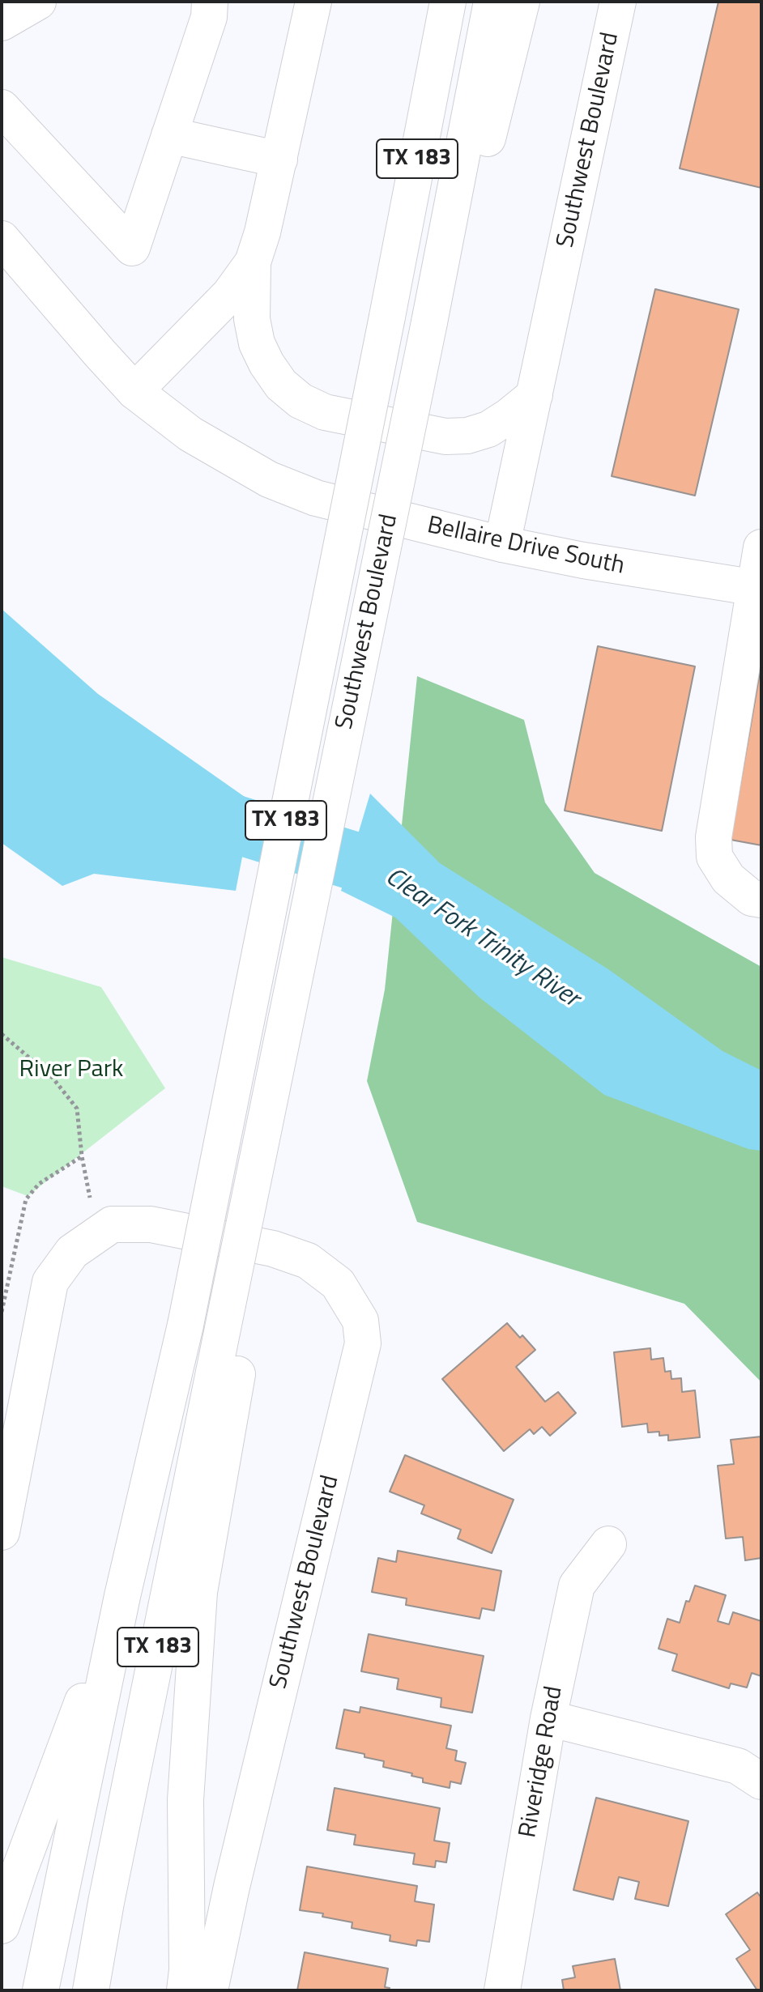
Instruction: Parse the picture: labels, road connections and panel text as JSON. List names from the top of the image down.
{
  "streets": {
    "main road": [
      "Southwest Boulevard",
      "TX 183",
      "Bellaire Drive South",
      "Riveridge Road"
    ]
  },
  "crossings": [
    ["Southwest Boulevard", "Bellaire Drive South"]
  ],
  "water": ["Clear Fork Trinity River"],
  "parks": ["River Park"]
}
